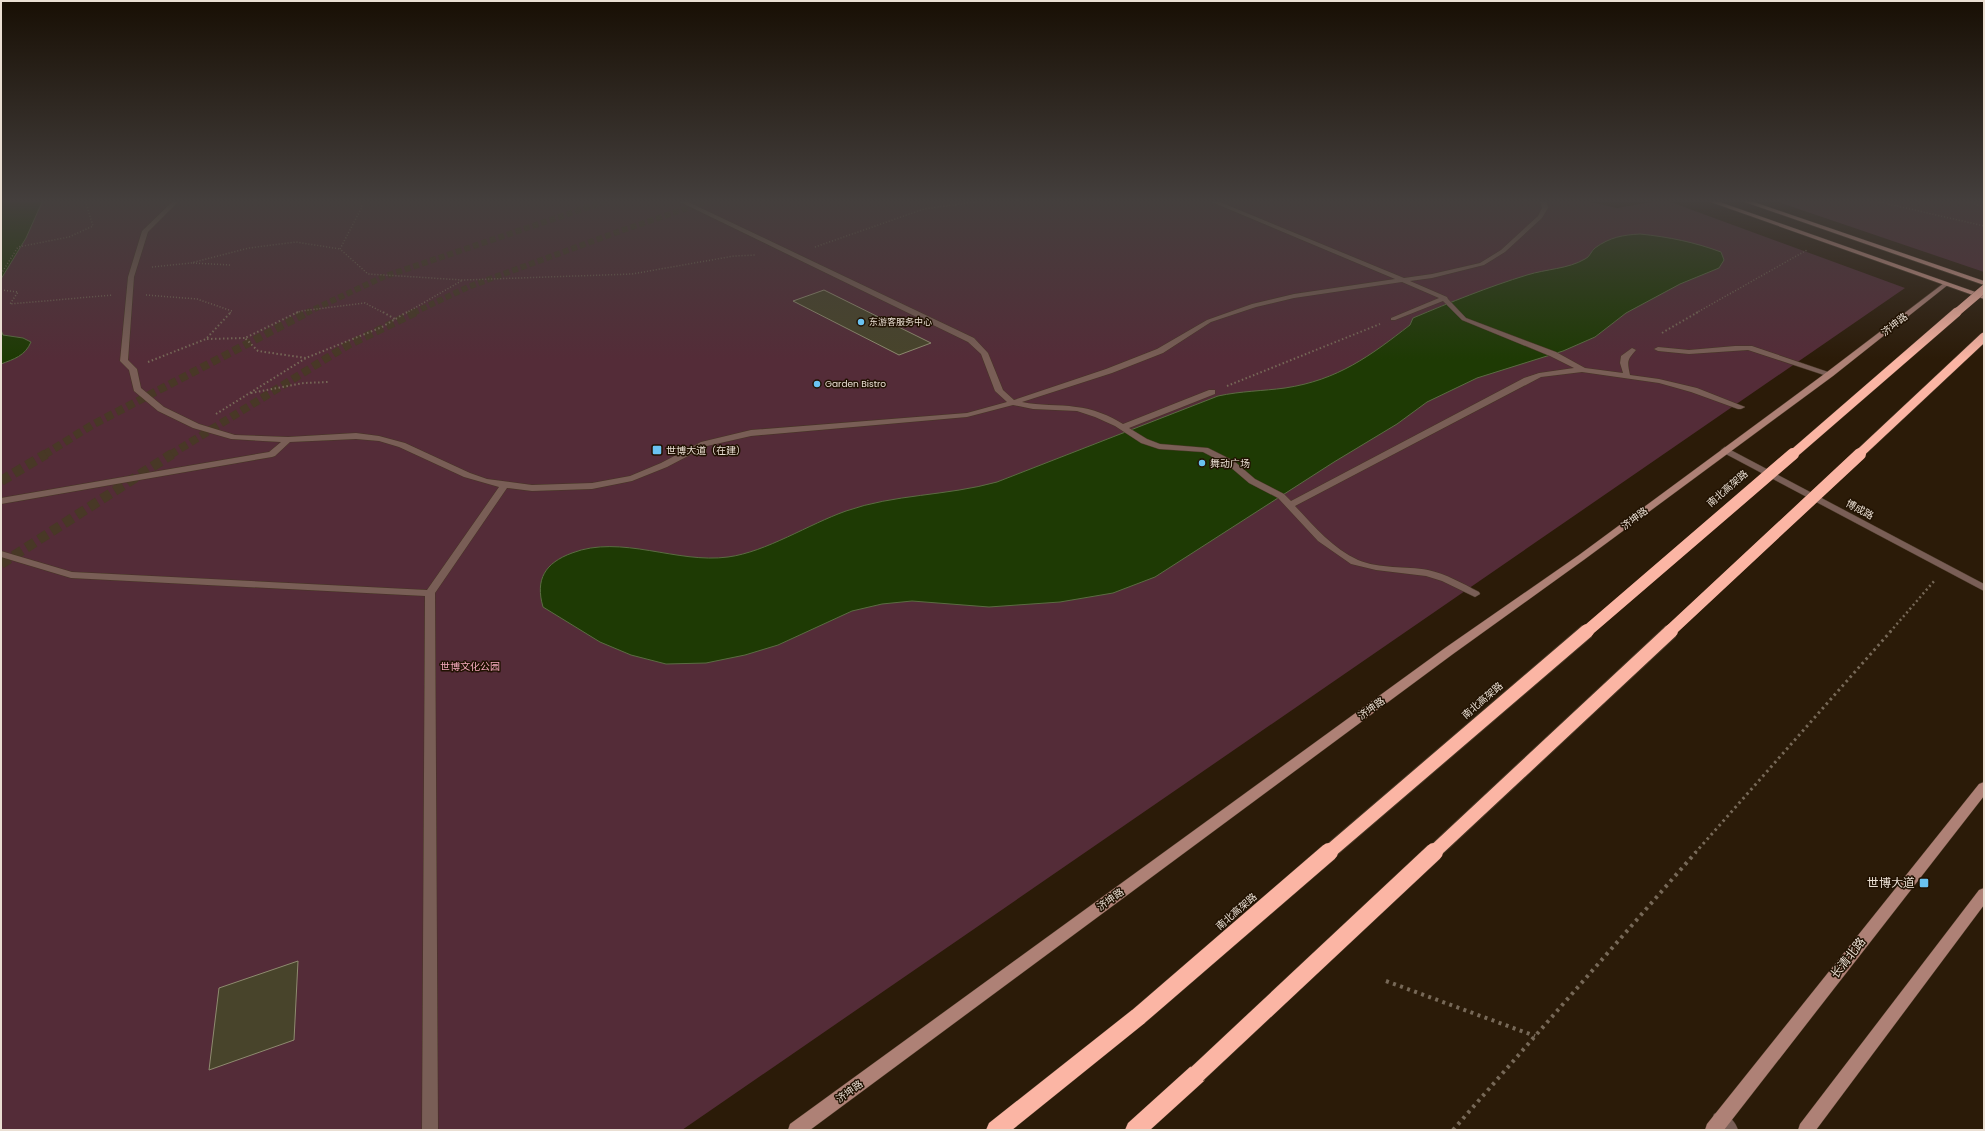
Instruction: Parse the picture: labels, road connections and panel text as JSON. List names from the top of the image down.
{
  "streets": {
    "highway": ["南北高架路"],
    "street": ["济坤路", "博成路", "长清北路"]
  },
  "crossings": [
    ["济坤路", "博成路"]
  ],
  "parks": ["世博文化公园"],
  "places": {
    "other": ["东游客服务中心", "Garden Bistro", "舞动广场"],
    "transit": ["世博大道（在建）", "世博大道"]
  }
}
